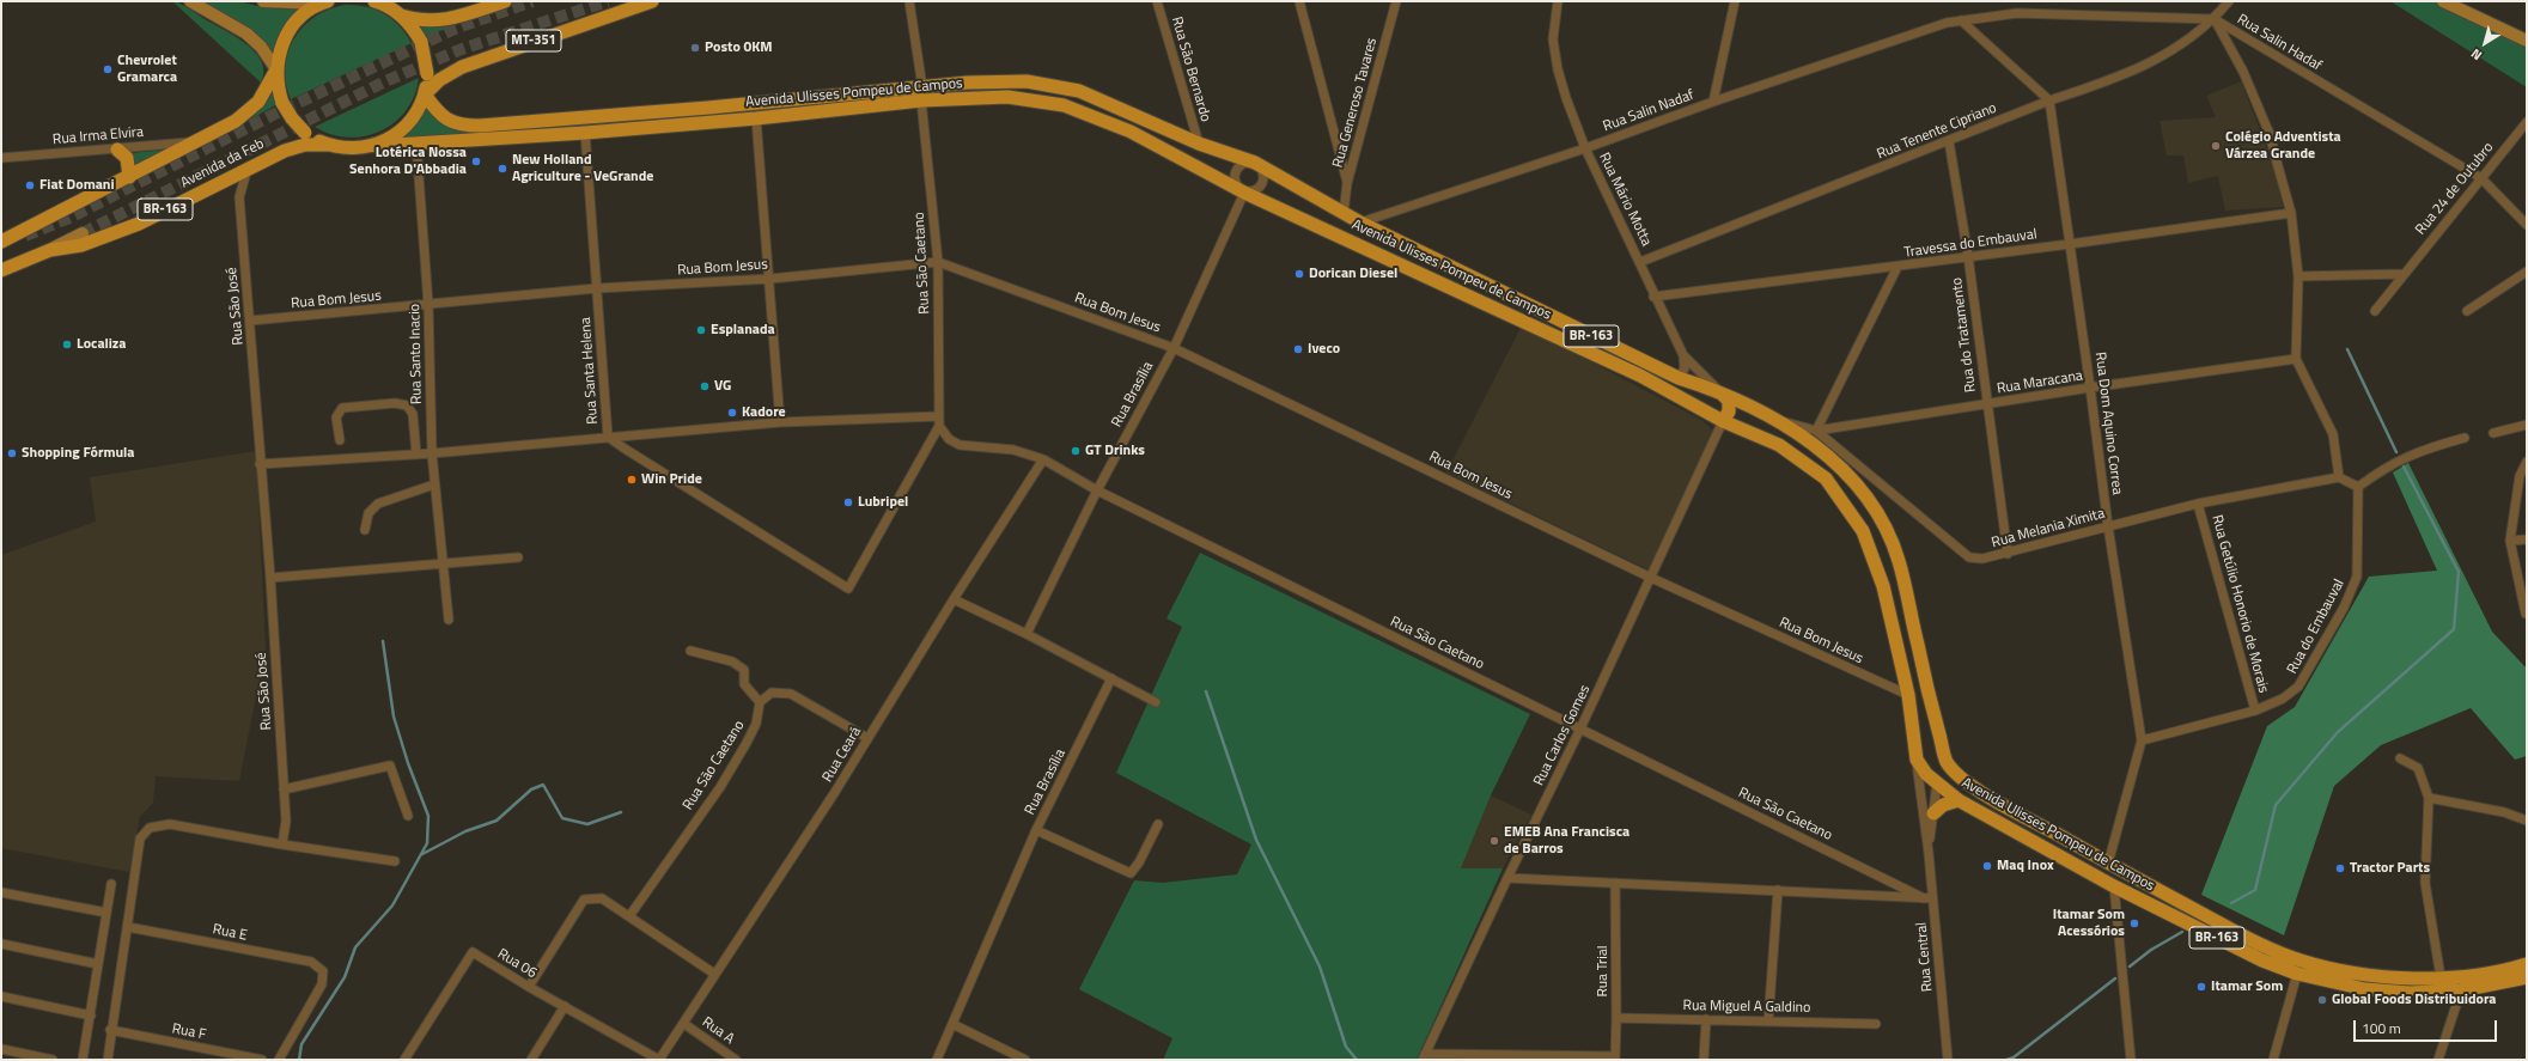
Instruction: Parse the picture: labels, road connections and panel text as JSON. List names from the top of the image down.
{
  "streets": {
    "main road": [
      "MT-351",
      "Avenida Ulisses Pompeu de Campos",
      "Avenida da Feb",
      "BR-163"
    ],
    "street": [
      "Rua Salin Hadaf",
      "Rua São Bernardo",
      "Rua Generoso Tavares",
      "Rua Salin Nadaf",
      "Rua Tenente Cipriano",
      "Rua Irma Elvira",
      "Rua 24 de Outubro",
      "Rua Mário Motta",
      "Travessa do Embauval",
      "Rua São Caetano",
      "Rua Bom Jesus",
      "Rua São José",
      "Rua do Tratamento",
      "Rua Santo Inacio",
      "Rua Santa Helena",
      "Rua Maracana",
      "Rua Brasília",
      "Rua Dom Aquino Correa",
      "Rua Melania Ximita",
      "Rua Getúlio Honorio de Morais",
      "Rua do Embauval",
      "Rua Carlos Gomes",
      "Rua Ceará",
      "Rua E",
      "Rua Central",
      "Rua 06",
      "Rua Trial",
      "Rua Miguel A Galdino",
      "Rua A",
      "Rua F"
    ]
  },
  "crossings": [
    ["MT-351", "Avenida Ulisses Pompeu de Campos"],
    ["Rua Salin Hadaf", "Rua Salin Nadaf"],
    ["Rua Salin Hadaf", "Rua Tenente Cipriano"],
    ["Rua Salin Hadaf", "Rua 24 de Outubro"],
    ["Rua São Bernardo", "Avenida Ulisses Pompeu de Campos"],
    ["Avenida Ulisses Pompeu de Campos", "Rua Generoso Tavares"],
    ["Avenida Ulisses Pompeu de Campos", "Rua Salin Nadaf"],
    ["Avenida Ulisses Pompeu de Campos", "Rua Mário Motta"],
    ["Avenida Ulisses Pompeu de Campos", "BR-163"],
    ["Avenida Ulisses Pompeu de Campos", "Rua São Caetano"],
    ["Avenida Ulisses Pompeu de Campos", "Rua Bom Jesus"],
    ["Avenida Ulisses Pompeu de Campos", "Rua Santo Inacio"],
    ["Avenida Ulisses Pompeu de Campos", "Rua Santa Helena"],
    ["Avenida Ulisses Pompeu de Campos", "Rua Brasília"],
    ["Avenida Ulisses Pompeu de Campos", "Rua Dom Aquino Correa"],
    ["Avenida Ulisses Pompeu de Campos", "Rua Melania Ximita"],
    ["Avenida Ulisses Pompeu de Campos", "Rua Carlos Gomes"],
    ["Avenida Ulisses Pompeu de Campos", "Rua Central"],
    ["Rua Salin Nadaf", "Rua Mário Motta"],
    ["Rua Tenente Cipriano", "Rua Mário Motta"],
    ["Rua Tenente Cipriano", "Rua do Tratamento"],
    ["Rua Tenente Cipriano", "Rua Dom Aquino Correa"],
    ["Avenida da Feb", "BR-163"],
    ["Avenida da Feb", "Rua São José"],
    ["Rua Mário Motta", "Travessa do Embauval"],
    ["Travessa do Embauval", "Rua do Tratamento"],
    ["Travessa do Embauval", "Rua Dom Aquino Correa"],
    ["Rua São Caetano", "Rua Bom Jesus"],
    ["Rua São Caetano", "Rua Santa Helena"],
    ["Rua São Caetano", "Rua Brasília"],
    ["Rua São Caetano", "Rua Carlos Gomes"],
    ["Rua São Caetano", "Rua Ceará"],
    ["Rua São Caetano", "Rua Central"],
    ["Rua Bom Jesus", "Rua São José"],
    ["Rua Bom Jesus", "Rua Santo Inacio"],
    ["Rua Bom Jesus", "Rua Santa Helena"],
    ["Rua Bom Jesus", "Rua Brasília"],
    ["Rua Bom Jesus", "Rua Carlos Gomes"],
    ["Rua do Tratamento", "Rua Maracana"],
    ["Rua do Tratamento", "Rua Melania Ximita"],
    ["Rua Maracana", "Rua Dom Aquino Correa"],
    ["Rua Maracana", "Rua Melania Ximita"],
    ["Rua Dom Aquino Correa", "Rua Melania Ximita"],
    ["Rua Dom Aquino Correa", "Rua do Embauval"],
    ["Rua Melania Ximita", "Rua Getúlio Honorio de Morais"],
    ["Rua Getúlio Honorio de Morais", "Rua do Embauval"],
    ["Rua Ceará", "Rua 06"],
    ["Rua Ceará", "Rua A"],
    ["Rua Trial", "Rua Miguel A Galdino"]
  ],
  "places": [
    "Posto 0KM",
    "Chevrolet Gramarca",
    "Colégio Adventista Várzea Grande",
    "Lotérica Nossa Senhora D'Abbadia",
    "New Holland Agriculture - VeGrande",
    "Fiat Domani",
    "Dorican Diesel",
    "Esplanada",
    "Localiza",
    "Iveco",
    "VG",
    "Kadore",
    "GT Drinks",
    "Shopping Fórmula",
    "Win Pride",
    "Lubripel",
    "EMEB Ana Francisca de Barros",
    "Maq Inox",
    "Tractor Parts",
    "Itamar Som Acessórios",
    "Itamar Som",
    "Global Foods Distribuidora"
  ],
  "scale_bar": "100 m",
  "north": "bottom left"
}
